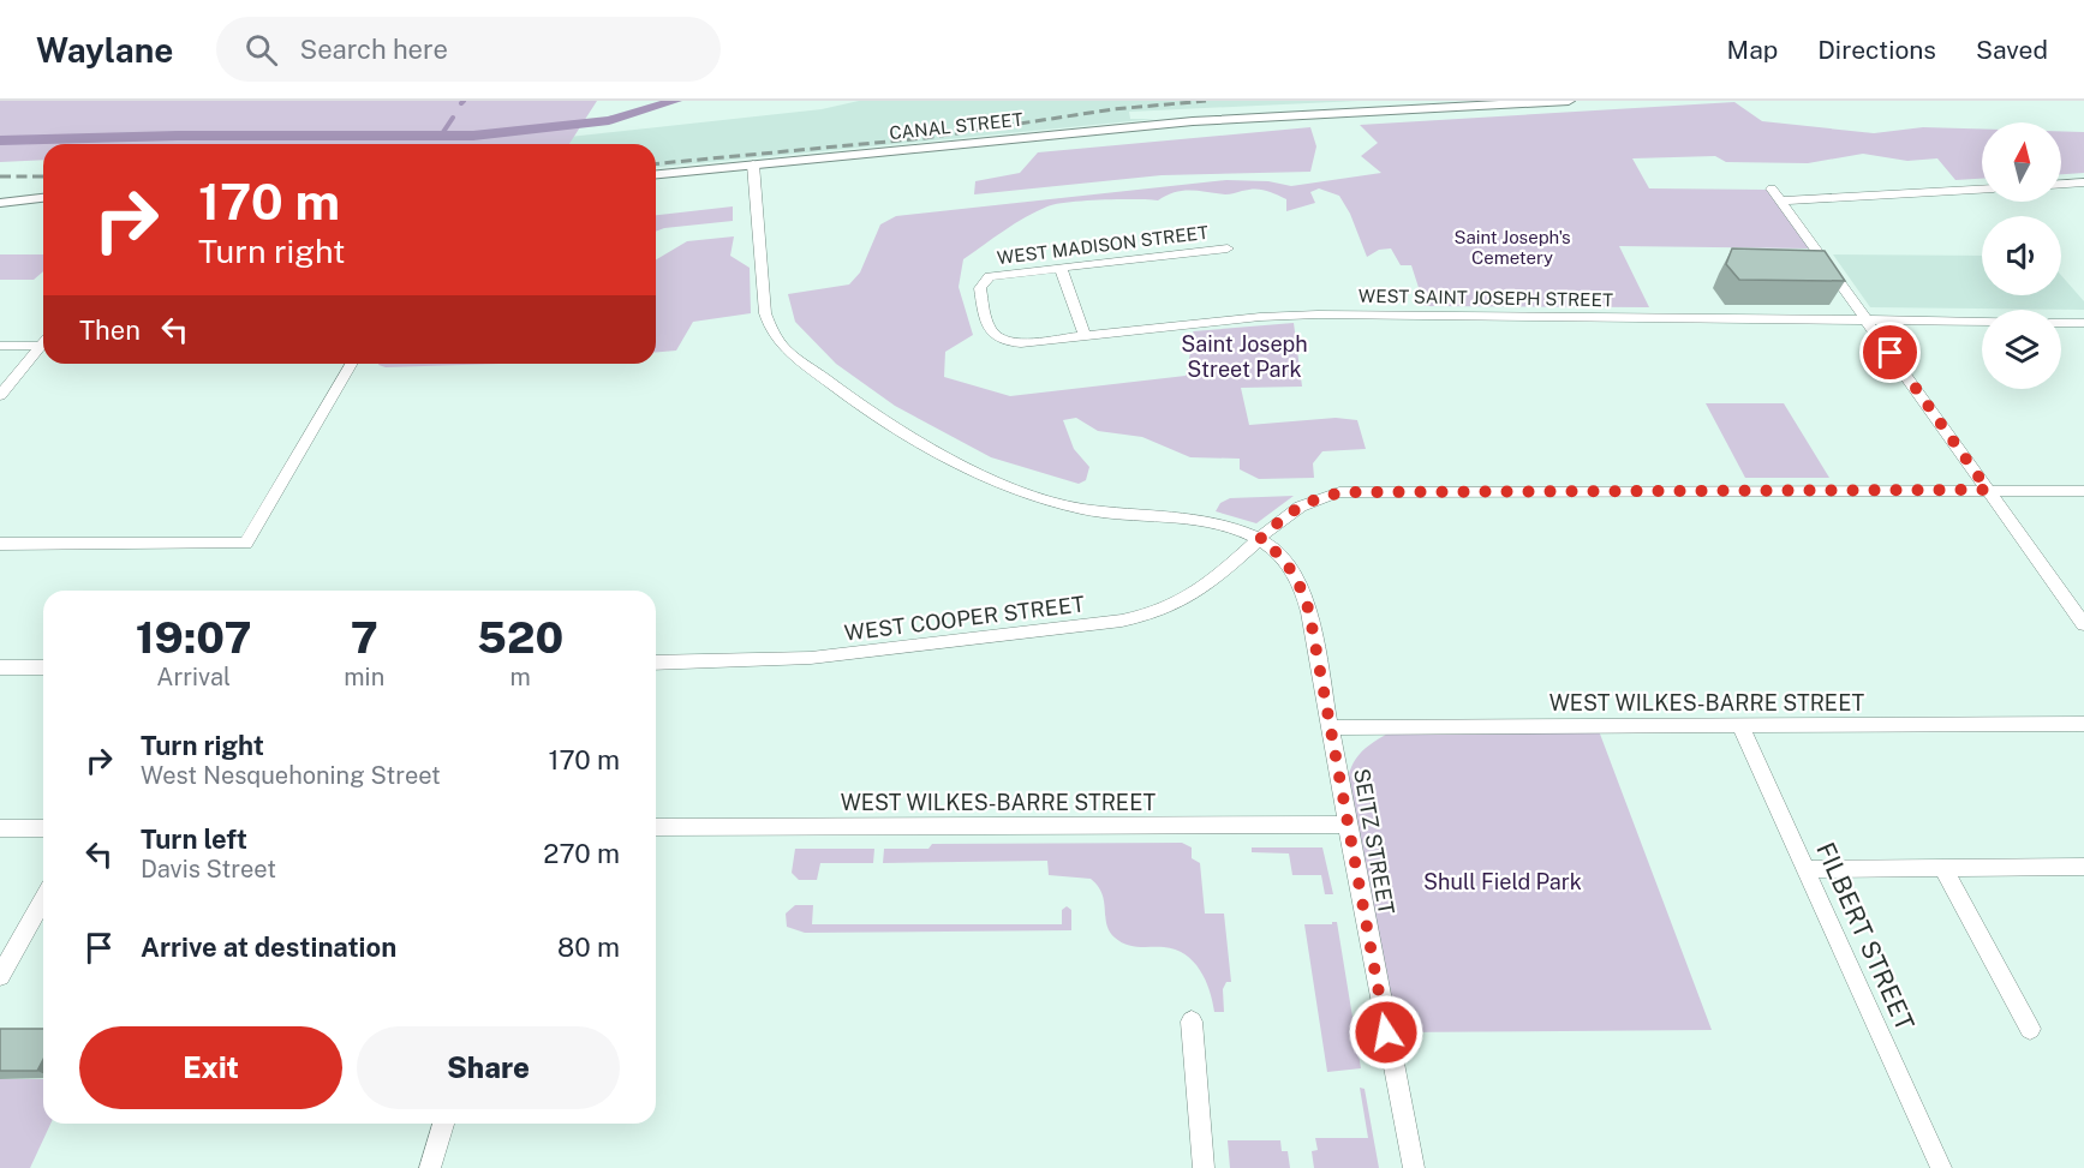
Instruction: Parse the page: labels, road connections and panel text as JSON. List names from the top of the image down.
{
  "streets": {
    "street": [
      "CANAL STREET",
      "WEST MADISON STREET",
      "WEST SAINT JOSEPH STREET",
      "WEST COOPER STREET",
      "WEST WILKES-BARRE STREET",
      "SEITZ STREET",
      "FILBERT STREET"
    ]
  },
  "crossings": [
    ["WEST MADISON STREET", "WEST SAINT JOSEPH STREET"],
    ["WEST COOPER STREET", "SEITZ STREET"],
    ["WEST WILKES-BARRE STREET", "SEITZ STREET"],
    ["WEST WILKES-BARRE STREET", "FILBERT STREET"]
  ],
  "parks": ["Saint Joseph's Cemetery", "Saint Joseph Street Park", "Shull Field Park"],
  "north": "top",
  "page": {
    "header": "Waylane",
    "search": "Search here",
    "nav": ["Map", "Directions", "Saved"],
    "turn": ["170 m", "Turn right"],
    "then": "Then",
    "eta": [
      "19:07",
      "Arrival",
      "7",
      "min",
      "520",
      "m"
    ],
    "list": [
      {
        "name": "Turn right",
        "note": "West Nesquehoning Street",
        "value": "170 m"
      },
      {
        "name": "Turn left",
        "note": "Davis Street",
        "value": "270 m"
      },
      {
        "name": "Arrive at destination",
        "value": "80 m"
      }
    ],
    "buttons": ["Exit", "Share"]
  }
}
